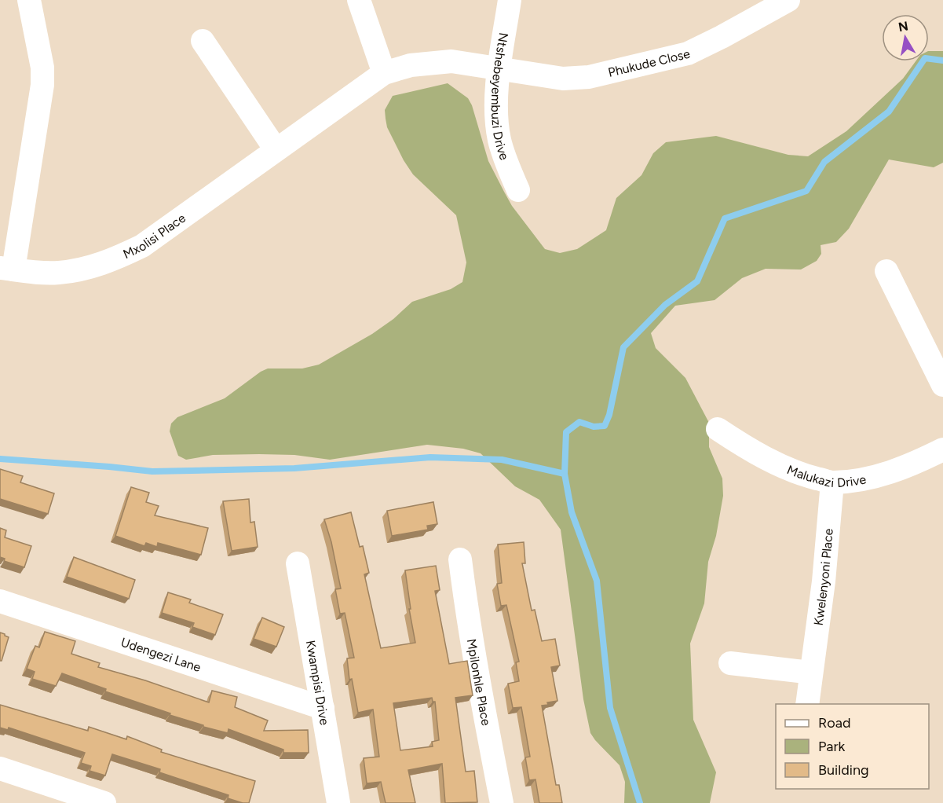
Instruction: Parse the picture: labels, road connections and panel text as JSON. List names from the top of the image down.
{
  "streets": {
    "street": [
      "Phukude Close",
      "Ntshebeyembuzi Drive",
      "Mxolisi Place",
      "Malukazi Drive",
      "Kwelenyoni Place",
      "Udengezi Lane",
      "Mpilonhle Place",
      "Kwampisi Drive"
    ]
  },
  "crossings": [
    ["Phukude Close", "Ntshebeyembuzi Drive"],
    ["Phukude Close", "Mxolisi Place"],
    ["Ntshebeyembuzi Drive", "Mxolisi Place"],
    ["Malukazi Drive", "Kwelenyoni Place"],
    ["Udengezi Lane", "Kwampisi Drive"]
  ],
  "legend": ["Road", "Park", "Building"],
  "north": "top"
}
